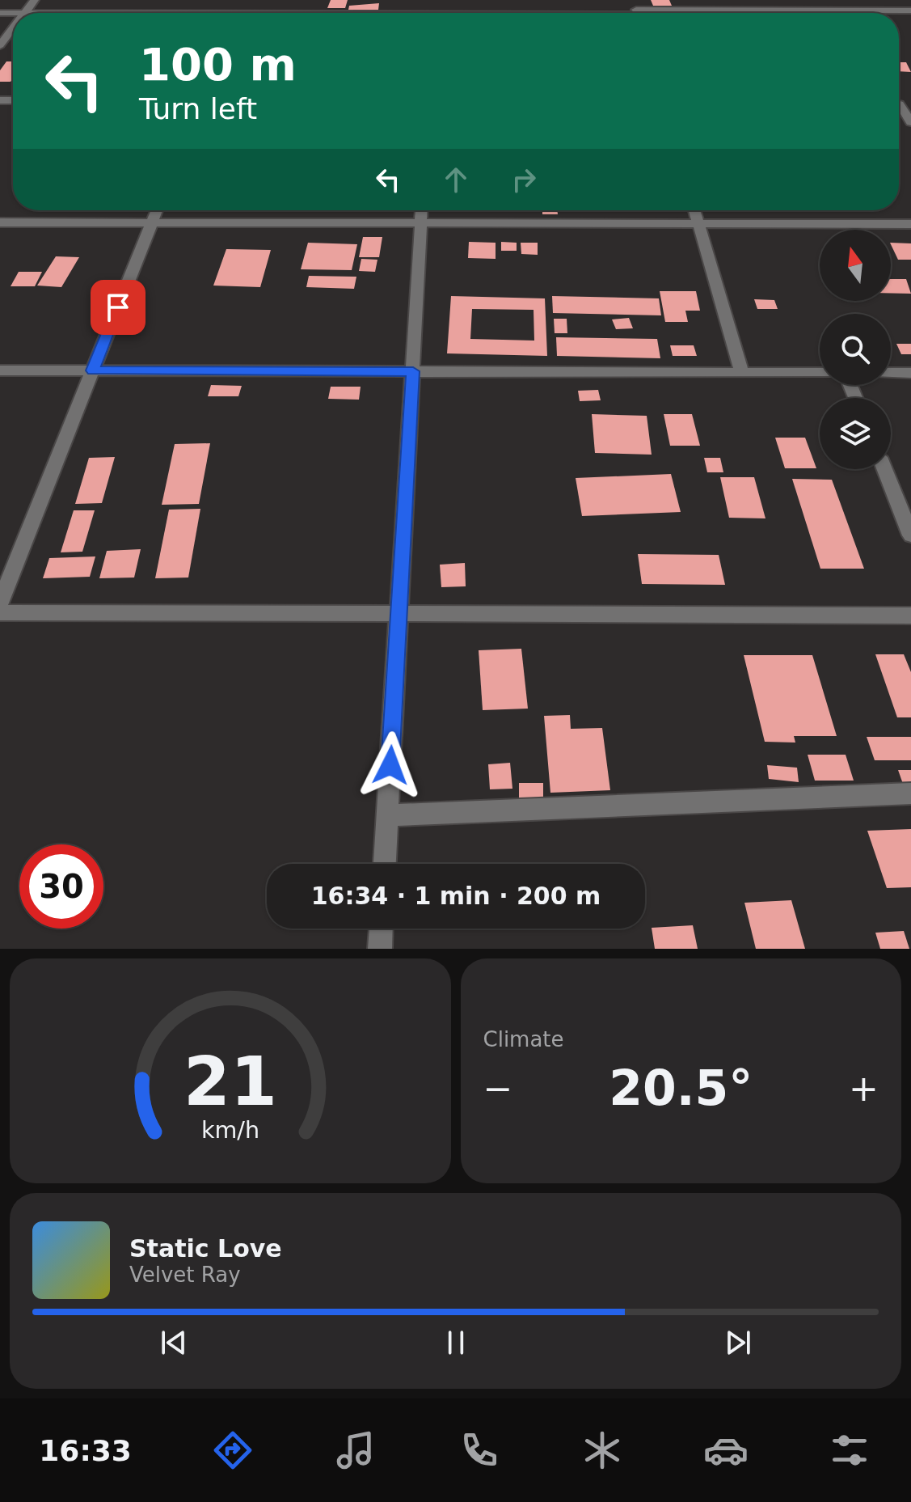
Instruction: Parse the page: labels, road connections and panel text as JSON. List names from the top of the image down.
{
  "north": "top",
  "page": {
    "turn": ["100 m", "Turn left"],
    "limit": "30",
    "trip": "16:34 · 1 min · 200 m",
    "tile": "Climate",
    "heat": ["−", "20.5°", "+"],
    "song": ["Static Love", "Velvet Ray"],
    "tabs": "16:33",
    "gauge": ["21", "km/h"]
  }
}
